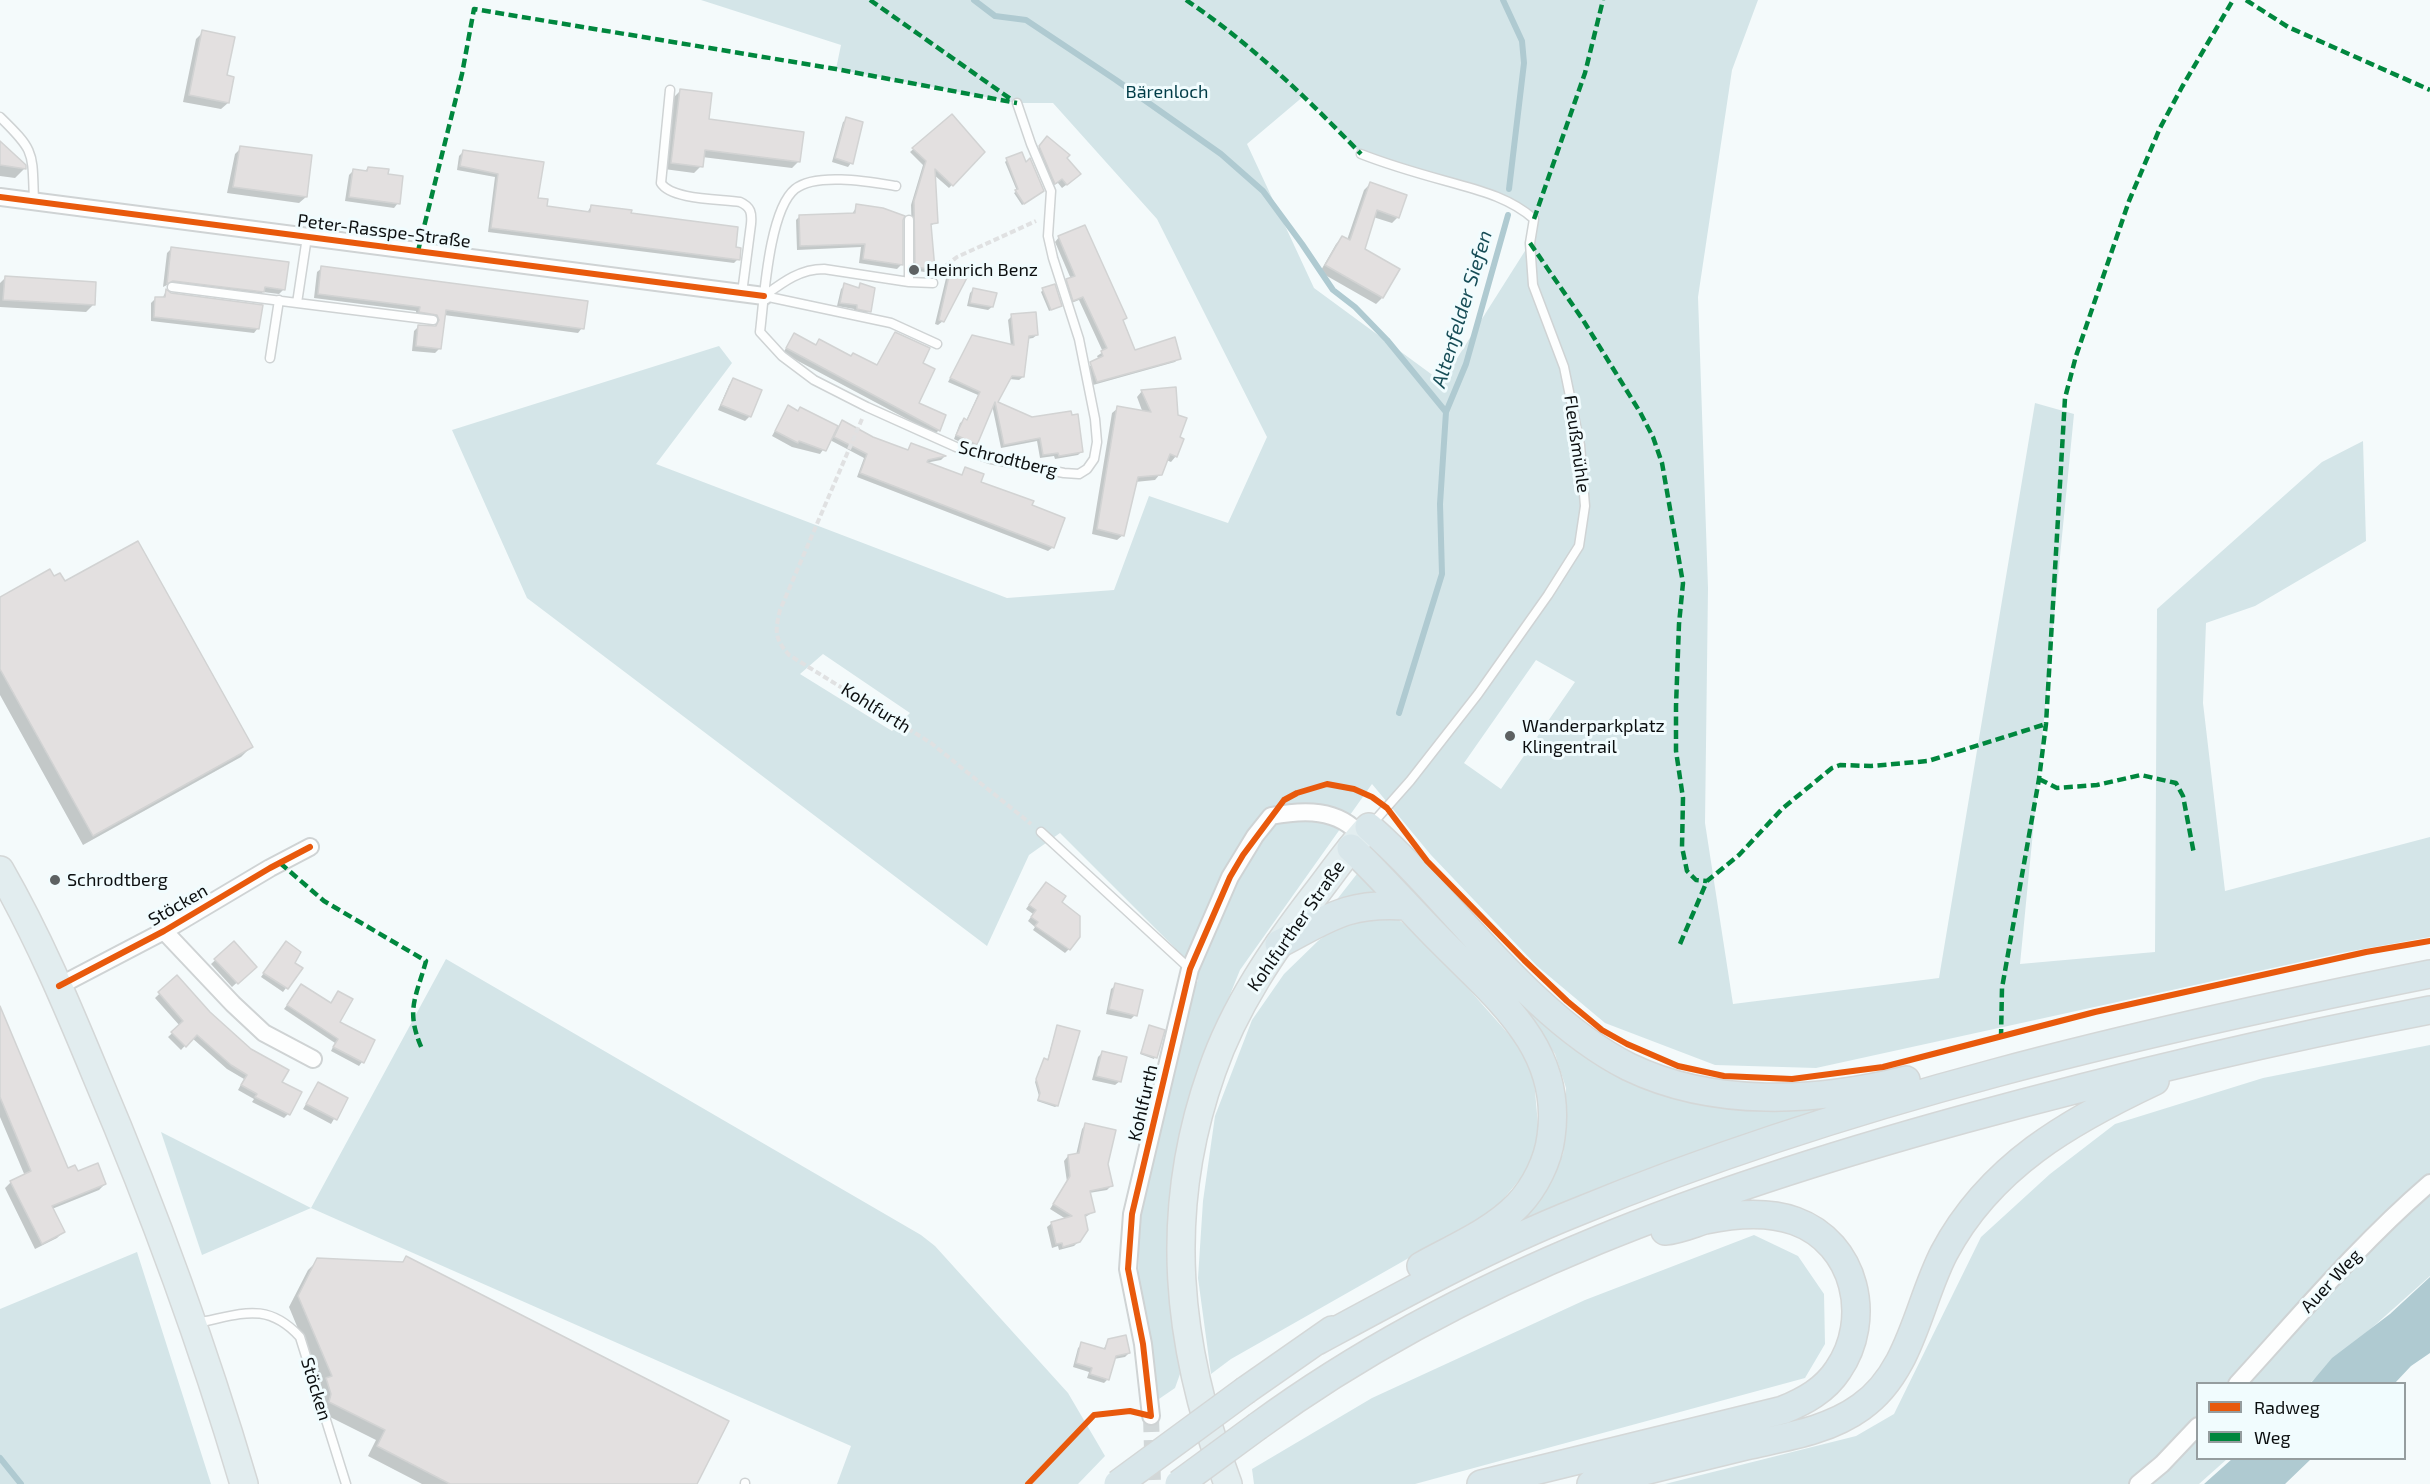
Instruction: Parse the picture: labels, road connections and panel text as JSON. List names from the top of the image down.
{
  "streets": {
    "main road": ["Kohlfurther Straße"],
    "street": [
      "Peter-Rasspe-Straße",
      "Kohlfurth",
      "Stöcken",
      "Auer Weg"
    ],
    "lane": ["Fleußmühle", "Schrodtberg"]
  },
  "crossings": [
    ["Peter-Rasspe-Straße", "Schrodtberg"],
    ["Fleußmühle", "Kohlfurth"],
    ["Fleußmühle", "Kohlfurther Straße"],
    ["Schrodtberg", "Kohlfurth"],
    ["Kohlfurth", "Kohlfurther Straße"]
  ],
  "water": ["Altenfelder Siefen"],
  "parks": ["Bärenloch"],
  "places": ["Heinrich Benz", "Wanderparkplatz Klingentrail", "Schrodtberg"],
  "legend": ["Radweg", "Weg"]
}
